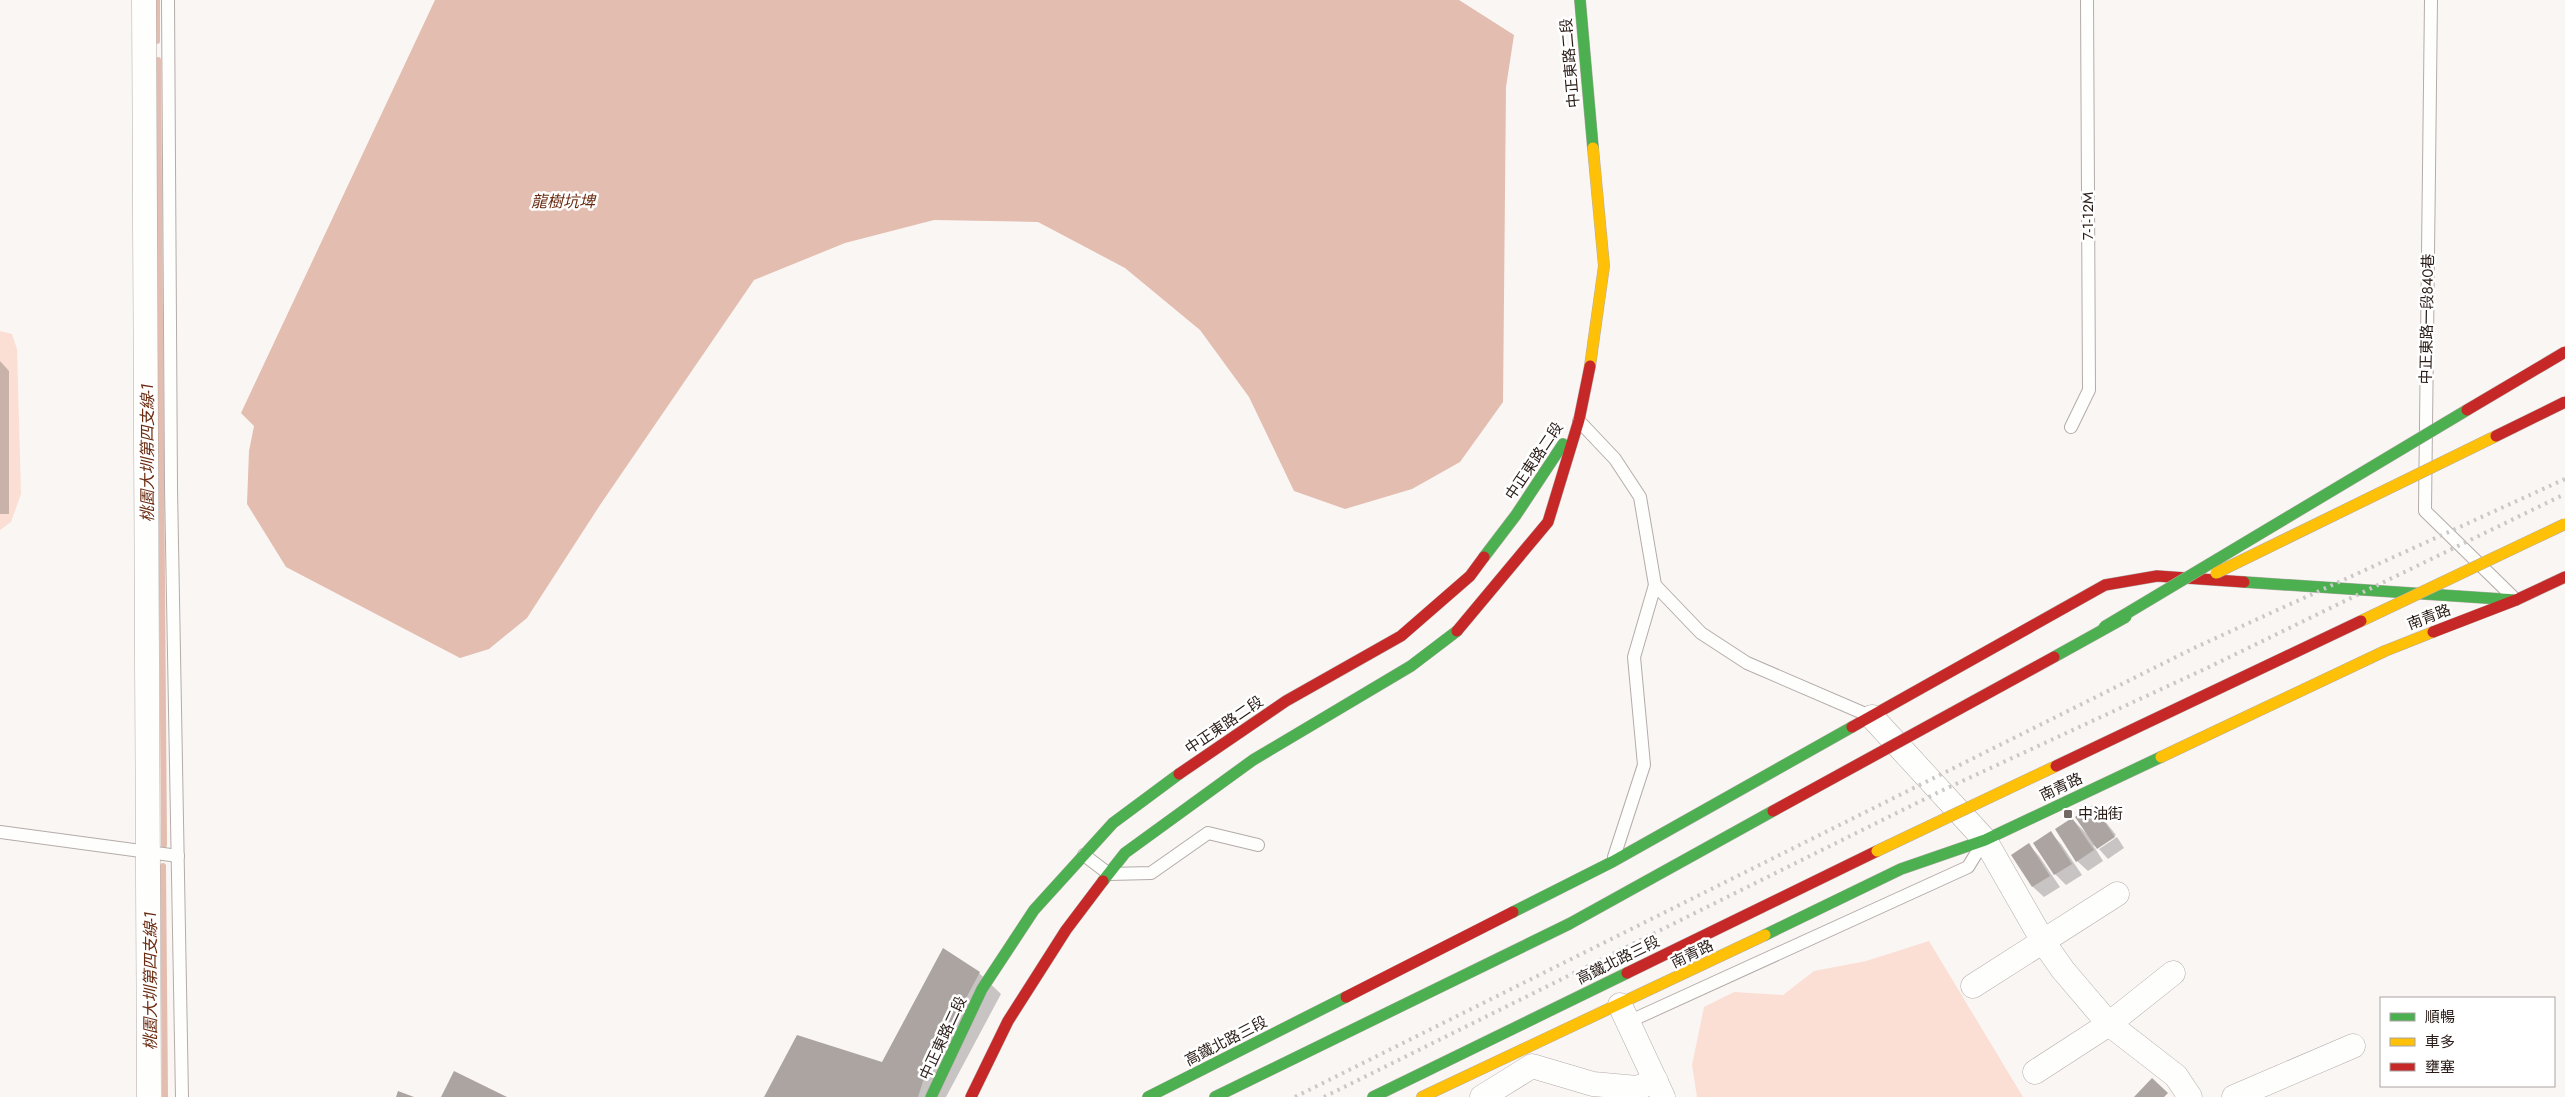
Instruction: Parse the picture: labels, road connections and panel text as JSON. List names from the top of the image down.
{
  "streets": {
    "main road": ["中正東路二段", "南青路", "高鐵北路三段"],
    "lane": ["7-1-12M", "中正東路一段840巷"]
  },
  "crossings": [
    ["中正東路一段840巷", "南青路"],
    ["南青路", "高鐵北路三段"]
  ],
  "water": ["龍樹坑埤", "桃園大圳第四支線-1"],
  "places": {
    "transit": ["中油街"]
  },
  "legend": ["順暢", "車多", "壅塞"]
}
